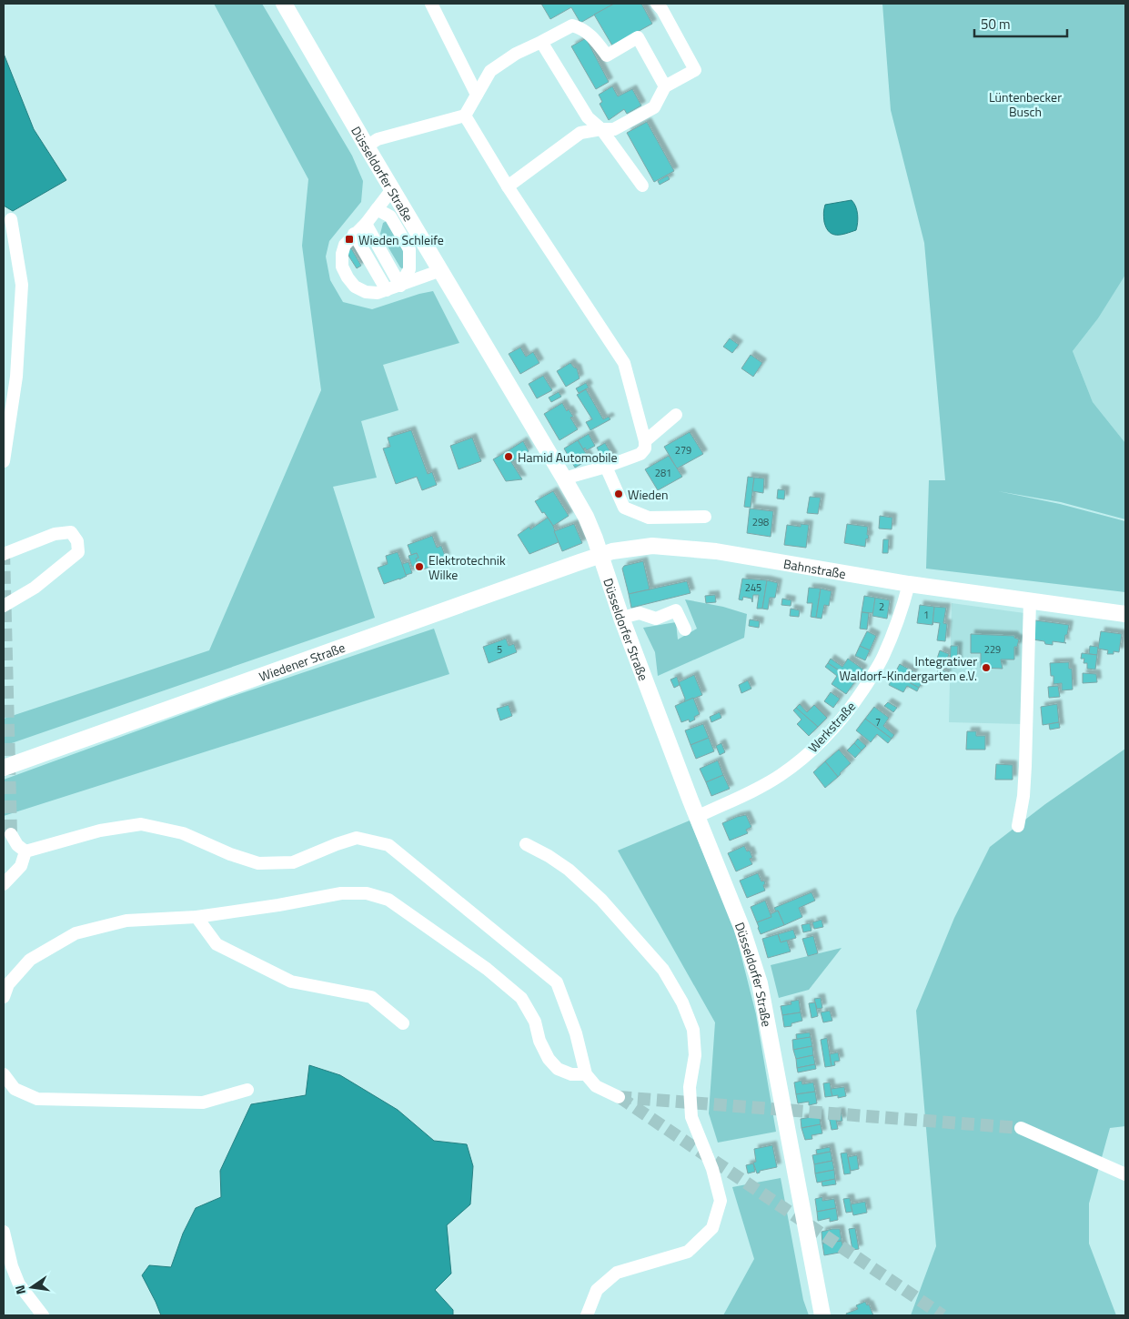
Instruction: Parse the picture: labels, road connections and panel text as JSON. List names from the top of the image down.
{
  "streets": {
    "main road": ["Düsseldorfer Straße", "Bahnstraße", "Wiedener Straße"],
    "street": ["Werkstraße"]
  },
  "crossings": [
    ["Düsseldorfer Straße", "Bahnstraße"],
    ["Düsseldorfer Straße", "Wiedener Straße"],
    ["Düsseldorfer Straße", "Werkstraße"],
    ["Bahnstraße", "Wiedener Straße"],
    ["Bahnstraße", "Werkstraße"]
  ],
  "parks": ["Lüntenbecker Busch"],
  "places": {
    "transit": ["Wieden Schleife"],
    "other": [
      "Hamid Automobile",
      "Wieden",
      "Elektrotechnik Wilke",
      "Integrativer Waldorf-Kindergarten e.V."
    ]
  },
  "house_numbers": [
    "279",
    "281",
    "298",
    "245",
    "2",
    "1",
    "5",
    "229",
    "7"
  ],
  "scale_bar": "50 m",
  "north": "left"
}
